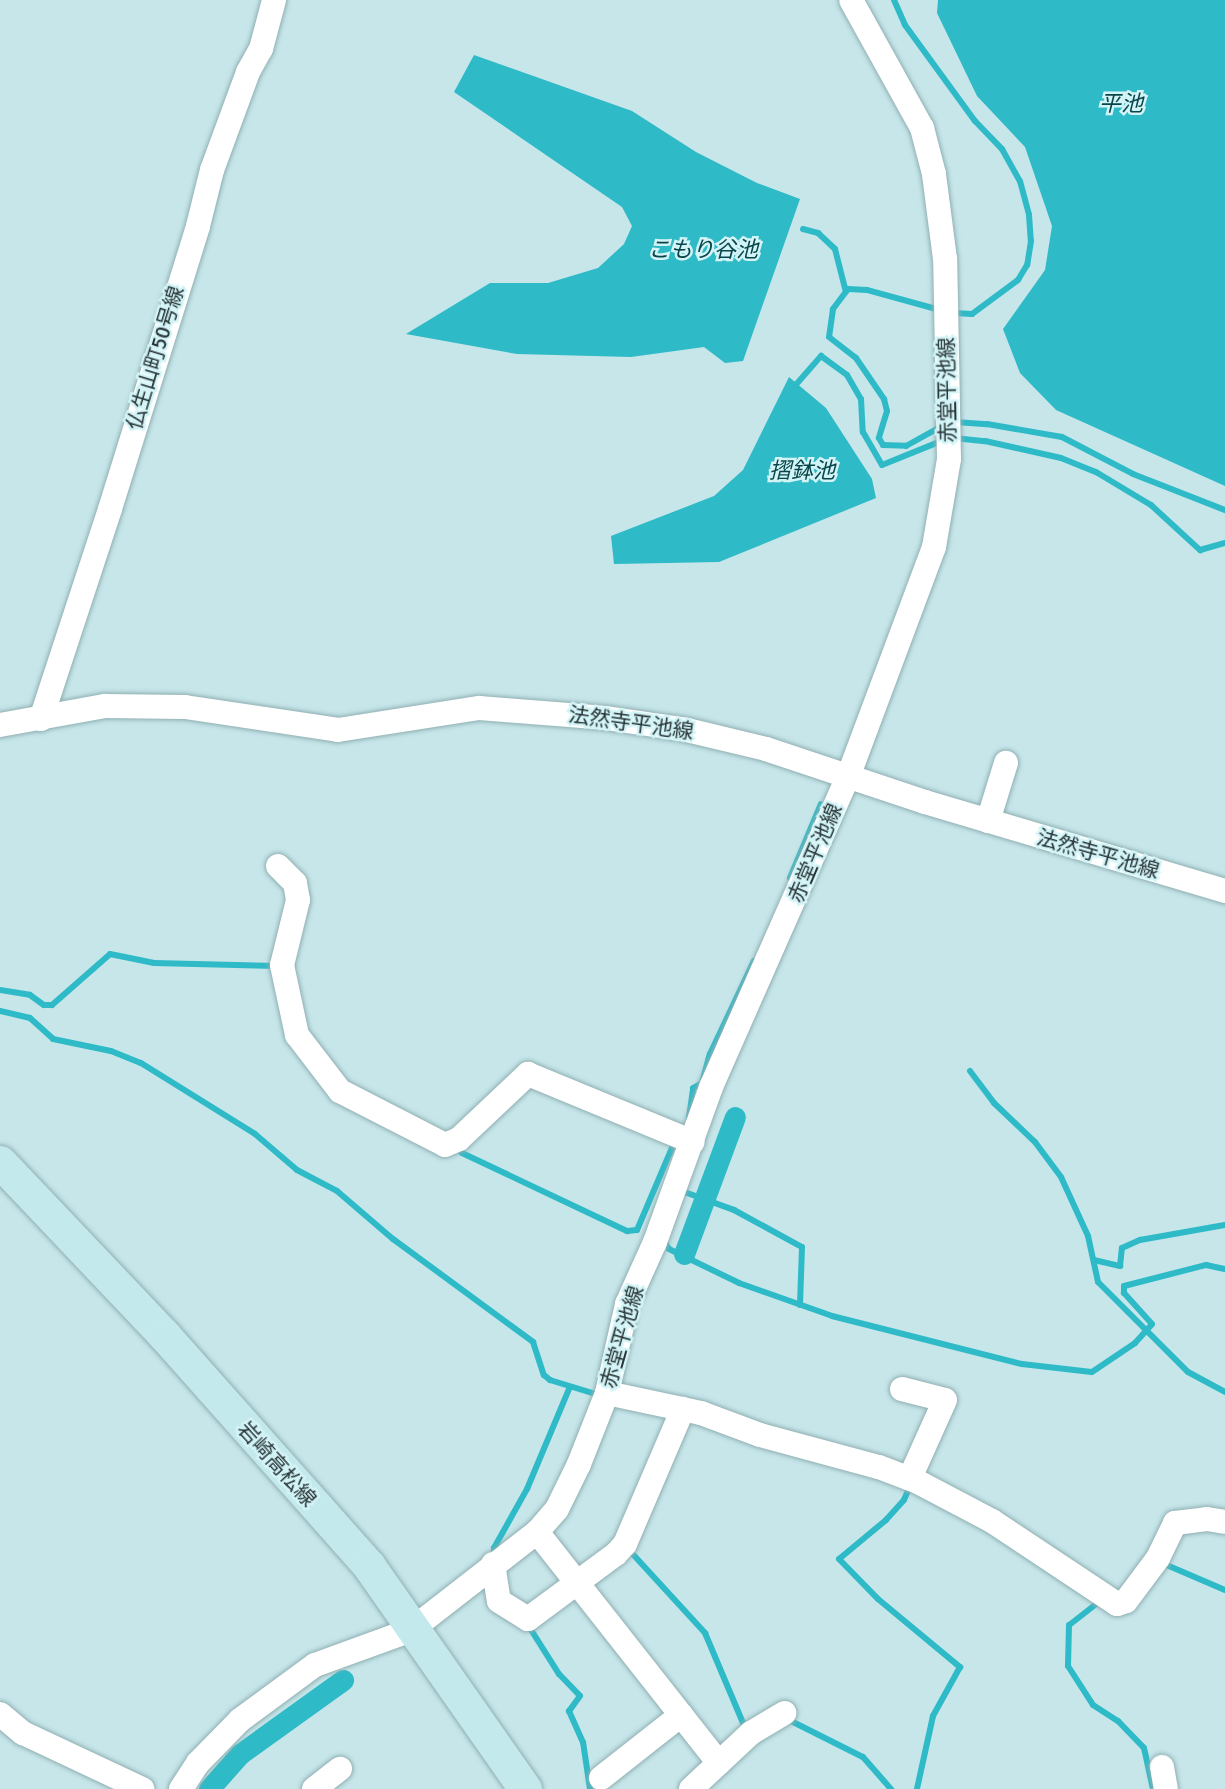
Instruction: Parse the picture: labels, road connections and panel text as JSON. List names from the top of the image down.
{
  "streets": {
    "main road": ["岩崎高松線"],
    "street": ["仏生山町50号線", "赤堂平池線", "法然寺平池線"]
  },
  "crossings": [
    ["仏生山町50号線", "法然寺平池線"],
    ["赤堂平池線", "法然寺平池線"],
    ["赤堂平池線", "岩崎高松線"]
  ],
  "water": ["平池", "こもり谷池", "摺鉢池"]
}
